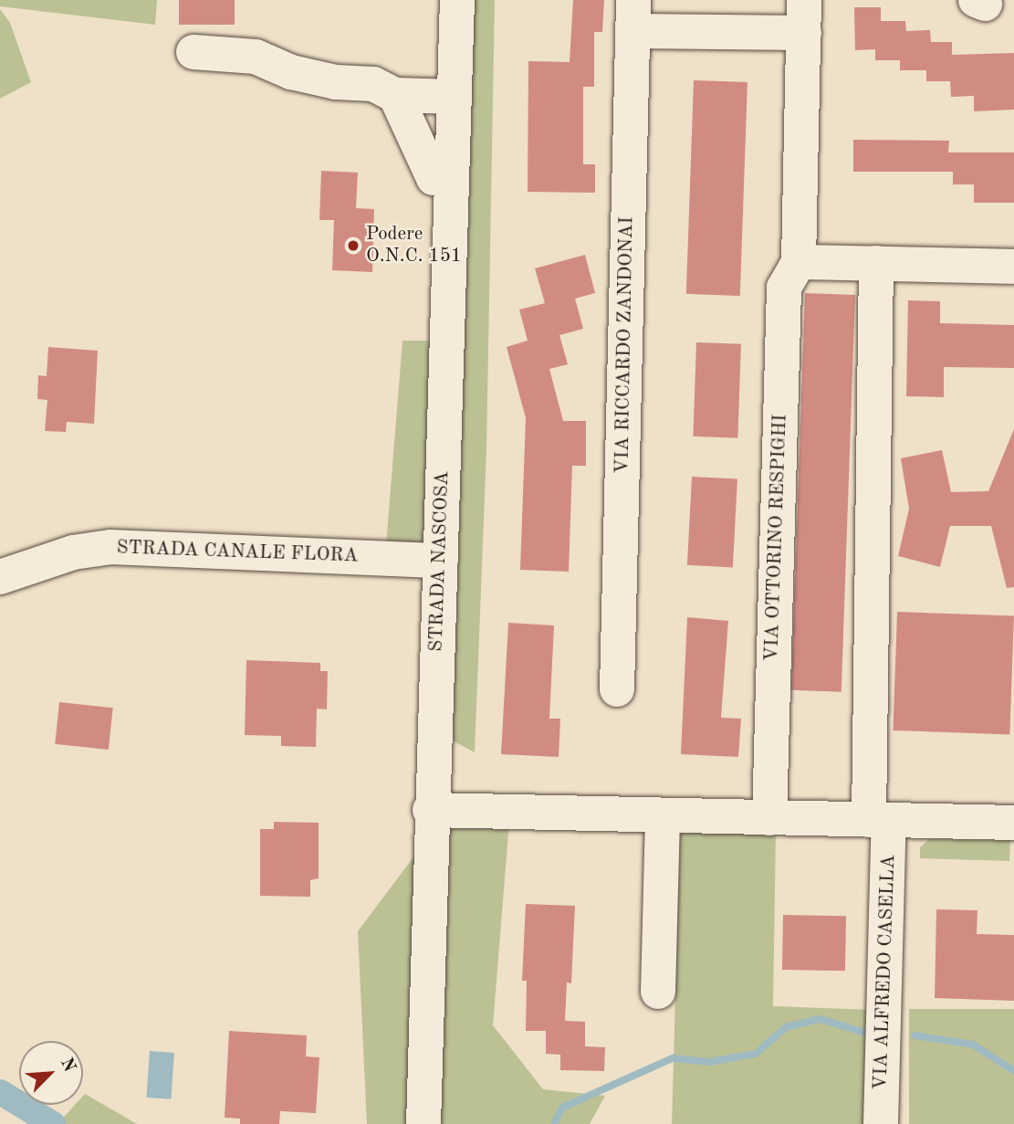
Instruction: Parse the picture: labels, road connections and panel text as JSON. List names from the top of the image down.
{
  "streets": {
    "street": [
      "VIA RICCARDO ZANDONAI",
      "VIA OTTORINO RESPIGHI",
      "STRADA CANALE FLORA",
      "STRADA NASCOSA",
      "VIA ALFREDO CASELLA"
    ]
  },
  "crossings": [
    ["STRADA CANALE FLORA", "STRADA NASCOSA"]
  ],
  "places": ["Podere O.N.C. 151"],
  "north": "top right"
}
